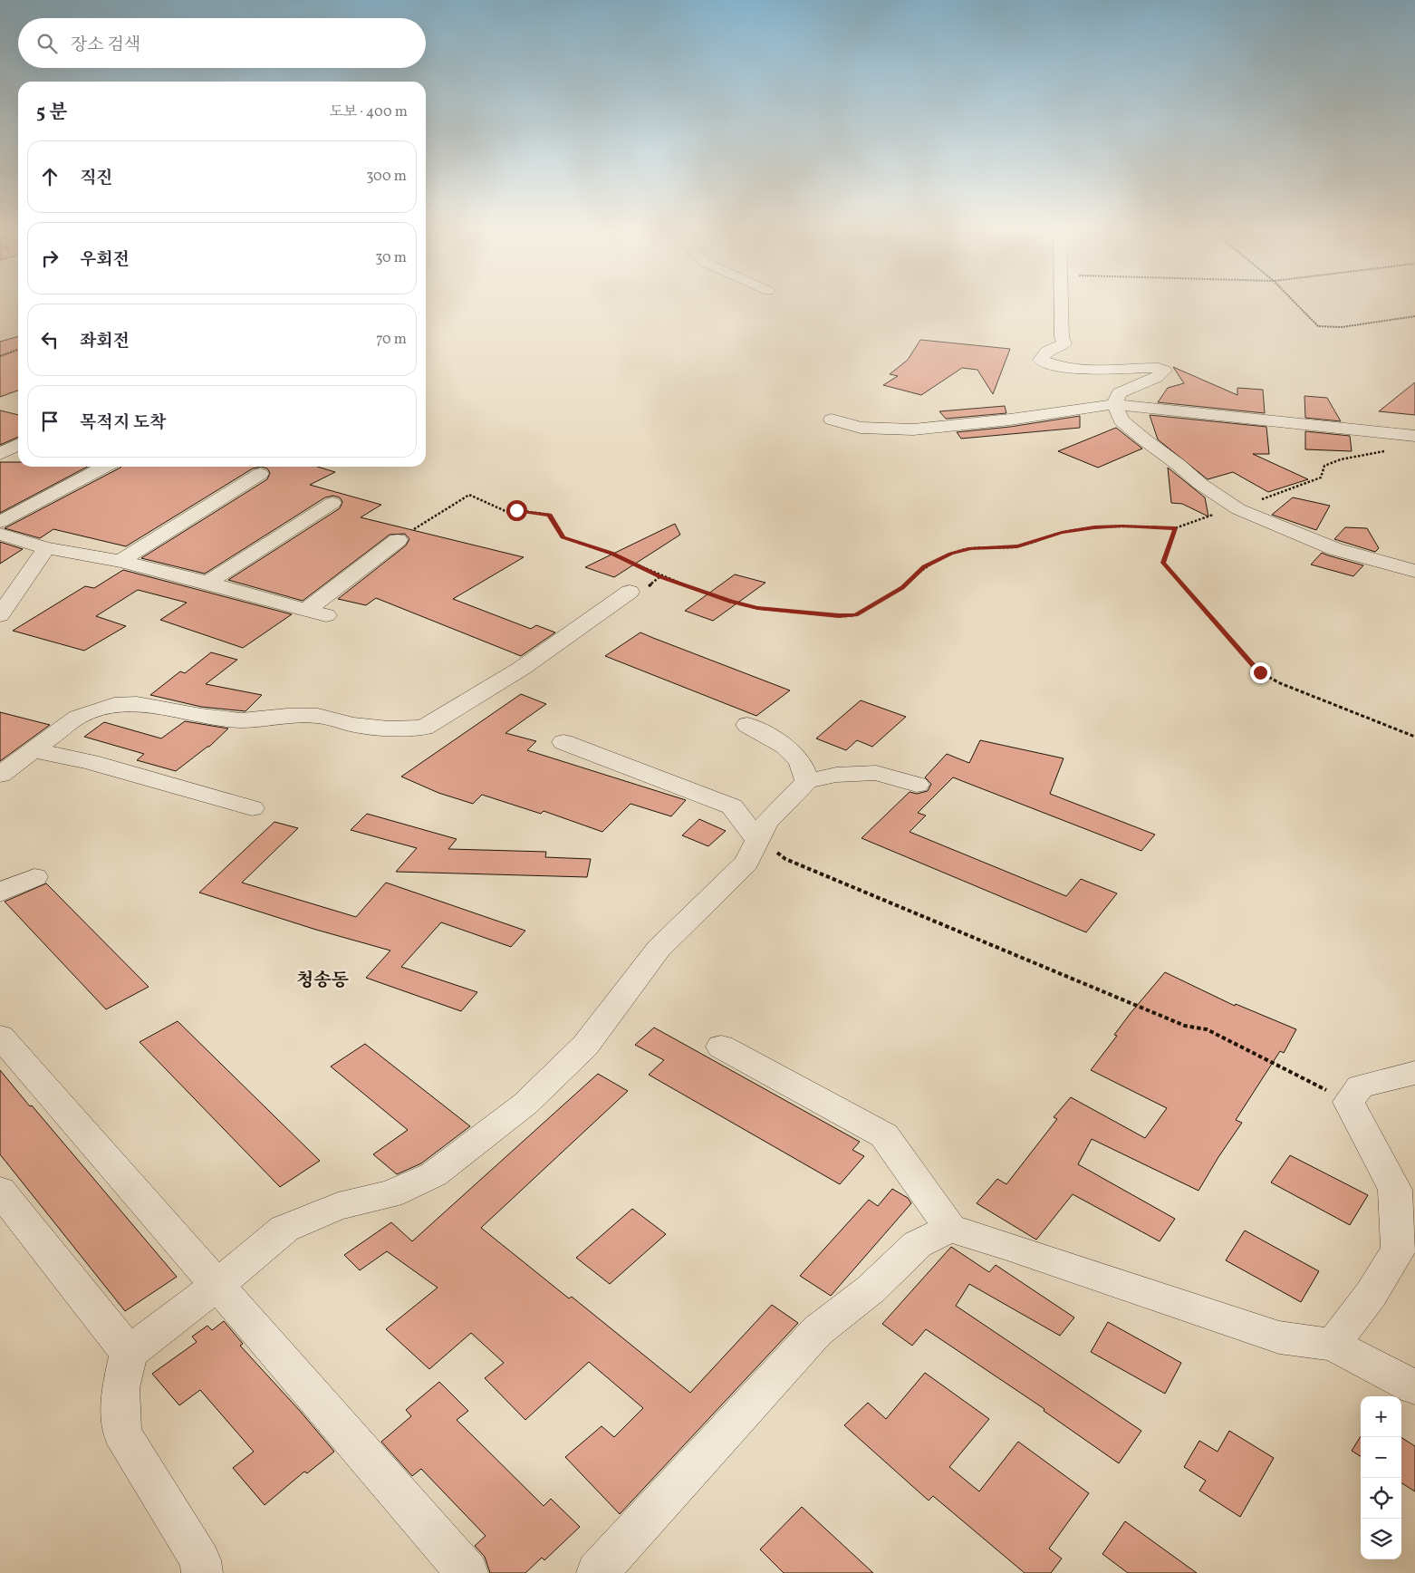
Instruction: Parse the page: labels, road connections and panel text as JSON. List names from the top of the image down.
{
  "districts": ["청송동"],
  "page": {
    "search": "장소 검색",
    "heading": ["5 분", "도보 · 400 m"],
    "list": [
      ["직진", "300 m"],
      ["우회전", "30 m"],
      ["좌회전", "70 m"],
      "목적지 도착"
    ],
    "map_buttons": ["+", "−"]
  }
}
